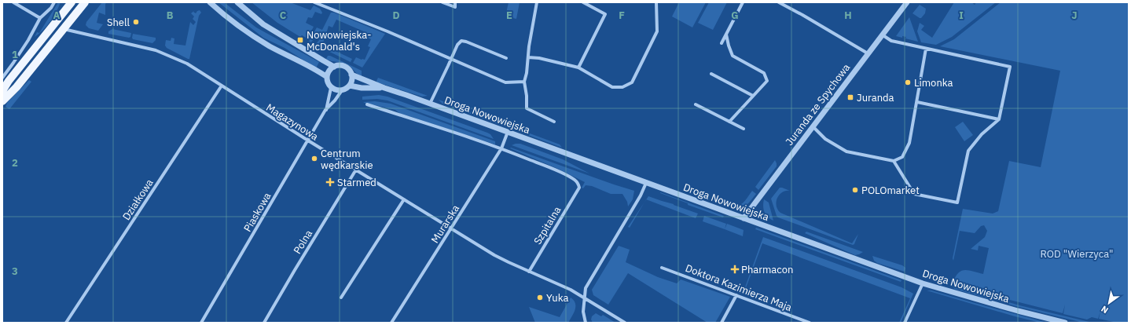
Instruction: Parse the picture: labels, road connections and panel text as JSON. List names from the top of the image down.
{
  "streets": {
    "street": [
      "Juranda ze Spychowa",
      "Droga Nowowiejska",
      "Magazynowa",
      "Działkowa",
      "Piaskowa",
      "Murarska",
      "Szpitalna",
      "Polna",
      "Doktora Kazimierza Maja"
    ]
  },
  "crossings": [
    ["Juranda ze Spychowa", "Droga Nowowiejska"],
    ["Droga Nowowiejska", "Piaskowa"],
    ["Droga Nowowiejska", "Murarska"],
    ["Magazynowa", "Działkowa"],
    ["Magazynowa", "Piaskowa"],
    ["Magazynowa", "Murarska"],
    ["Magazynowa", "Szpitalna"],
    ["Magazynowa", "Polna"],
    ["Murarska", "Szpitalna"]
  ],
  "parks": ["ROD \"Wierzyca\""],
  "places": {
    "other": [
      "Shell",
      "Limonka",
      "Centrum wędkarskie",
      "POLOmarket",
      "Yuka"
    ],
    "transit": ["Nowowiejska- McDonald's", "Juranda"],
    "health": ["Starmed", "Pharmacon"]
  },
  "north": "bottom left",
  "grid": {
    "columns": [
      "A",
      "B",
      "C",
      "D",
      "E",
      "F",
      "G",
      "H",
      "I",
      "J"
    ],
    "rows": ["1", "2", "3"]
  }
}
